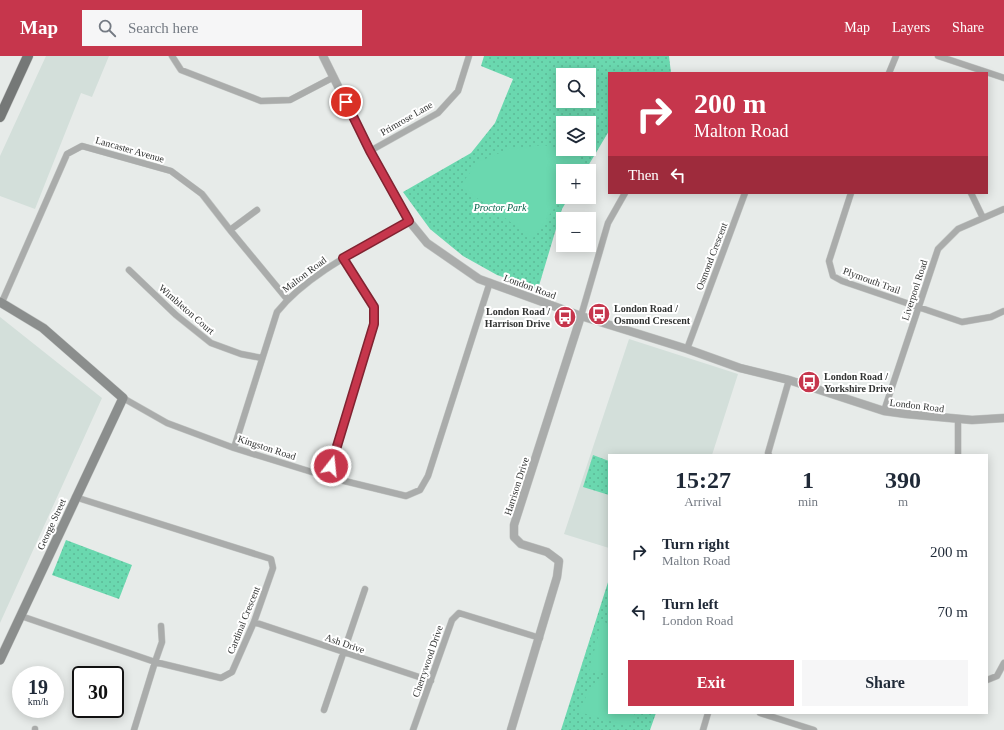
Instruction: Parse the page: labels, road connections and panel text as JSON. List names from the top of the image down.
{
  "streets": {
    "main road": ["Kingston Road", "George Street"],
    "street": [
      "Primrose Lane",
      "Lancaster Avenue",
      "Osmond Crescent",
      "Malton Road",
      "Plymouth Trail",
      "London Road",
      "Liverpool Road",
      "Wimbleton Court",
      "Harrison Drive",
      "Cardinal Crescent",
      "Ash Drive",
      "Cherrywood Drive"
    ]
  },
  "crossings": [
    ["Primrose Lane", "London Road"],
    ["Lancaster Avenue", "Malton Road"],
    ["Lancaster Avenue", "Kingston Road"],
    ["Osmond Crescent", "London Road"],
    ["Malton Road", "London Road"],
    ["Malton Road", "Wimbleton Court"],
    ["Malton Road", "Kingston Road"],
    ["Plymouth Trail", "Liverpool Road"],
    ["London Road", "Liverpool Road"],
    ["London Road", "Kingston Road"],
    ["London Road", "Harrison Drive"],
    ["Kingston Road", "George Street"],
    ["Harrison Drive", "Cherrywood Drive"],
    ["George Street", "Cardinal Crescent"],
    ["Cardinal Crescent", "Ash Drive"],
    ["Ash Drive", "Cherrywood Drive"]
  ],
  "parks": ["Proctor Park"],
  "places": {
    "bus stop": ["London Road / Osmond Crescent", "London Road / Harrison Drive", "London Road / Yorkshire Drive"]
  },
  "page": {
    "header": "Map",
    "search": "Search here",
    "nav": ["Map", "Layers", "Share"],
    "map_buttons": ["+", "−"],
    "turn": ["200 m", "Malton Road"],
    "then": "Then",
    "eta": [
      "15:27",
      "Arrival",
      "1",
      "min",
      "390",
      "m"
    ],
    "list": [
      {
        "name": "Turn right",
        "note": "Malton Road",
        "value": "200 m"
      },
      {
        "name": "Turn left",
        "note": "London Road",
        "value": "70 m"
      }
    ],
    "buttons": ["Exit", "Share"],
    "speed": "19 km/h",
    "limit": "30"
  }
}
